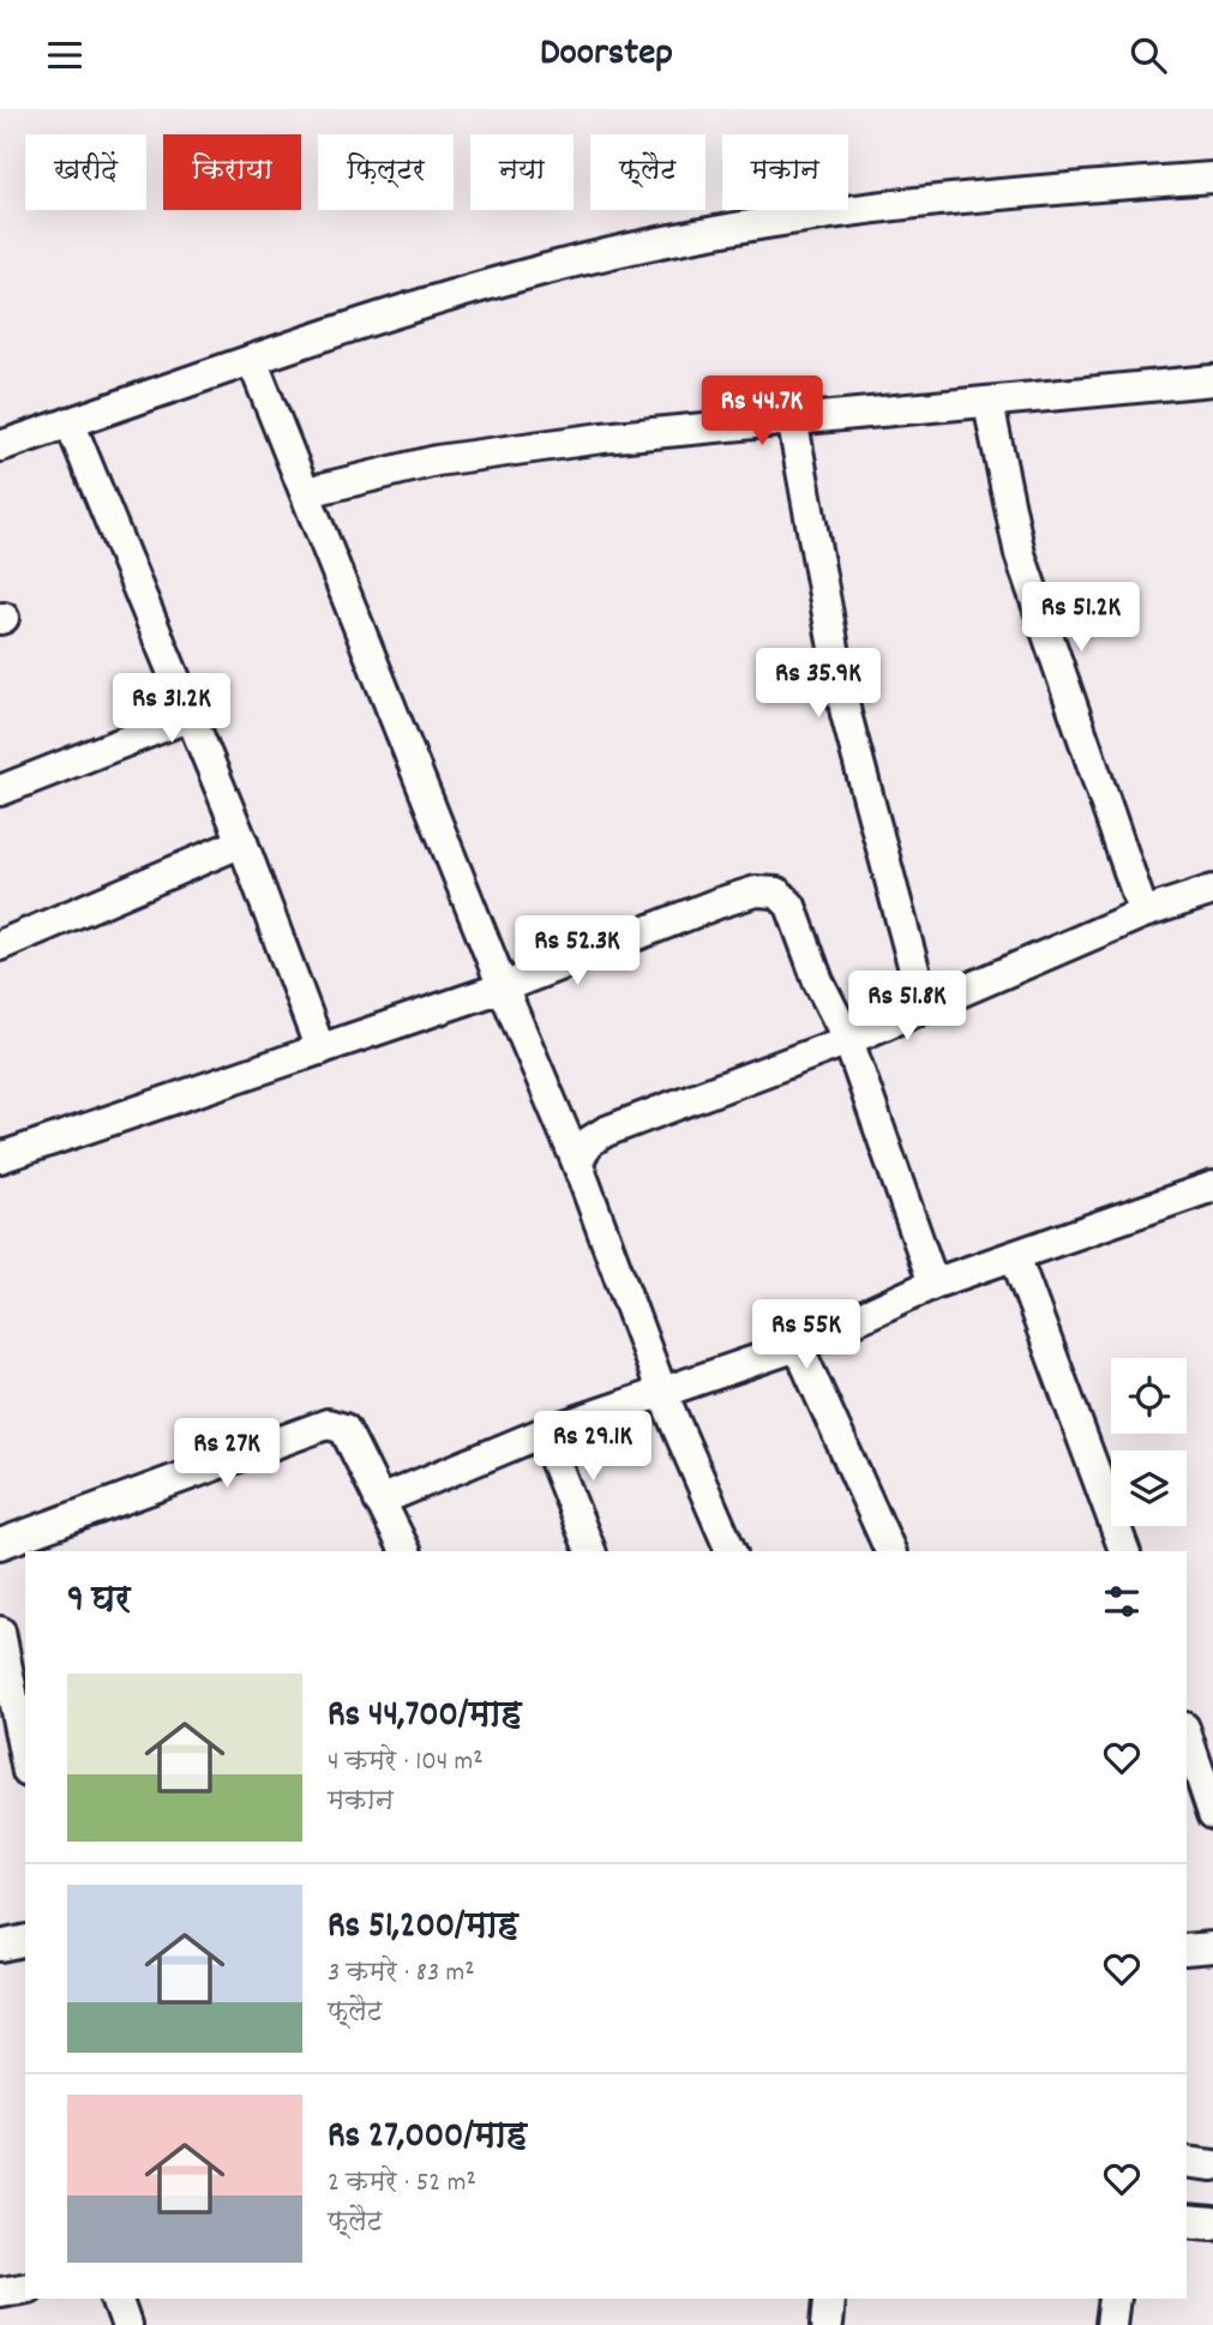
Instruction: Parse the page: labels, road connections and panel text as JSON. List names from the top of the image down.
{
  "page": {
    "header": "Doorstep",
    "chip": [
      "खरीदें",
      "किराया",
      "फ़िल्टर",
      "नया",
      "फ़्लैट",
      "मकान"
    ],
    "price": [
      "Rs 44.7K",
      "Rs 51.2K",
      "Rs 35.9K",
      "Rs 31.2K",
      "Rs 52.3K",
      "Rs 51.8K",
      "Rs 55K",
      "Rs 29.1K",
      "Rs 27K"
    ],
    "heading": "9 घर",
    "list": [
      {
        "name": "Rs 44,700/माह",
        "note": "4 कमरे · 104 m² · मकान"
      },
      {
        "name": "Rs 51,200/माह",
        "note": "3 कमरे · 83 m² · फ़्लैट"
      },
      {
        "name": "Rs 27,000/माह",
        "note": "2 कमरे · 52 m² · फ़्लैट"
      }
    ]
  }
}
